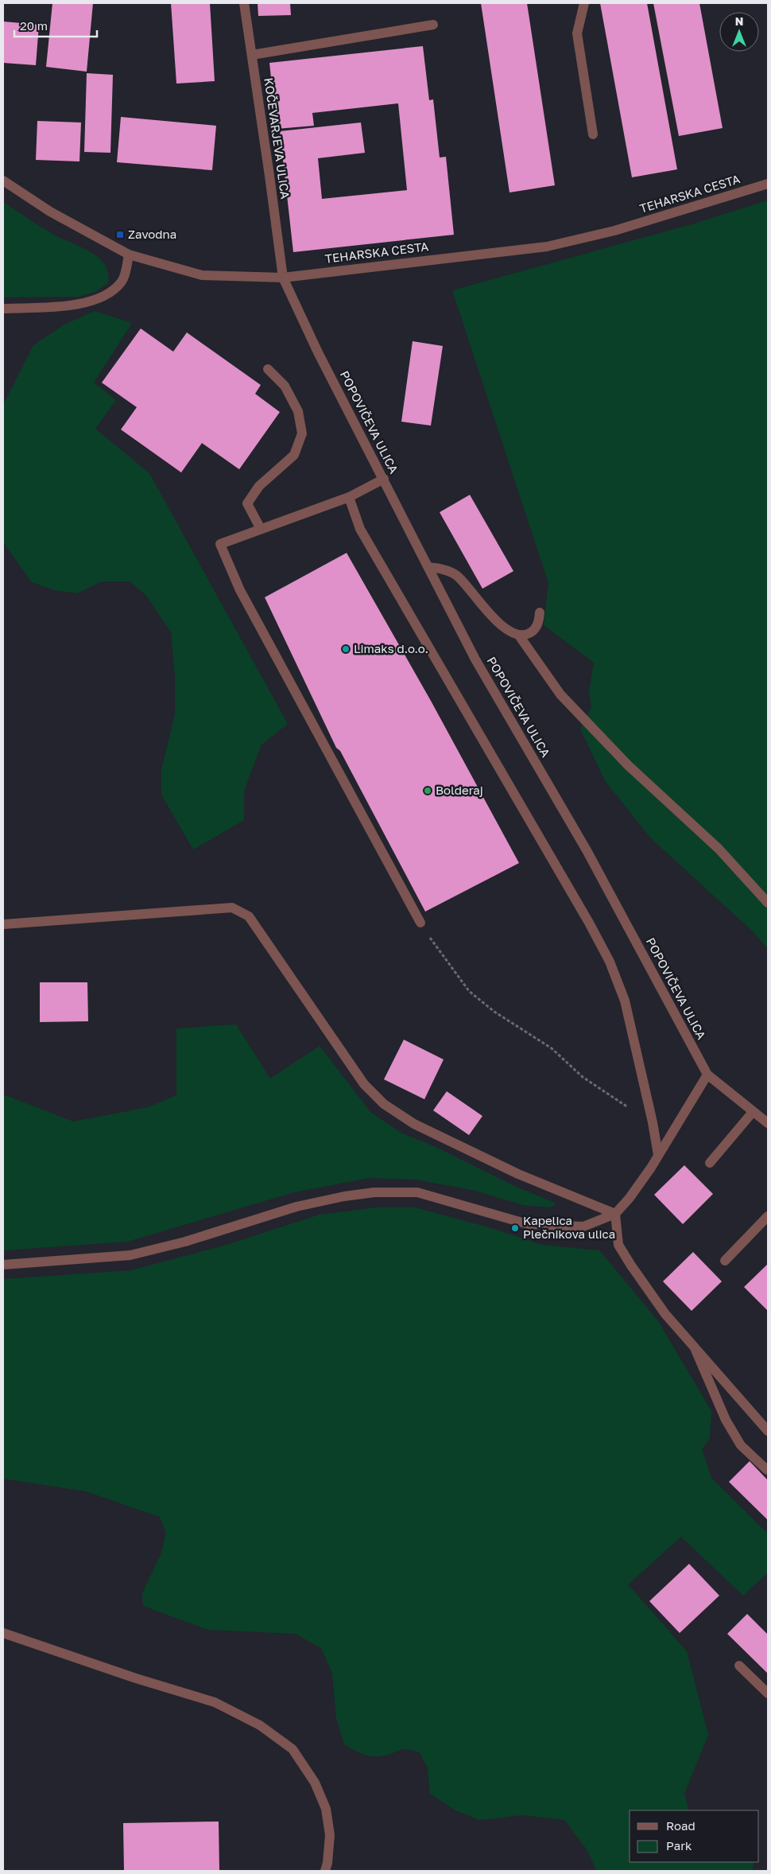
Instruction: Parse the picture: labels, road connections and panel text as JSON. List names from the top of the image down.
{
  "streets": {
    "street": ["KOČEVARJEVA ULICA", "TEHARSKA CESTA", "POPOVIČEVA ULICA"]
  },
  "crossings": [
    ["KOČEVARJEVA ULICA", "TEHARSKA CESTA"],
    ["KOČEVARJEVA ULICA", "POPOVIČEVA ULICA"],
    ["TEHARSKA CESTA", "POPOVIČEVA ULICA"]
  ],
  "places": {
    "transit": ["Zavodna"],
    "other": ["Limaks d.o.o.", "Bolderaj", "Kapelica Plečnikova ulica"]
  },
  "legend": ["Road", "Park"],
  "scale_bar": "20 m",
  "north": "top"
}
